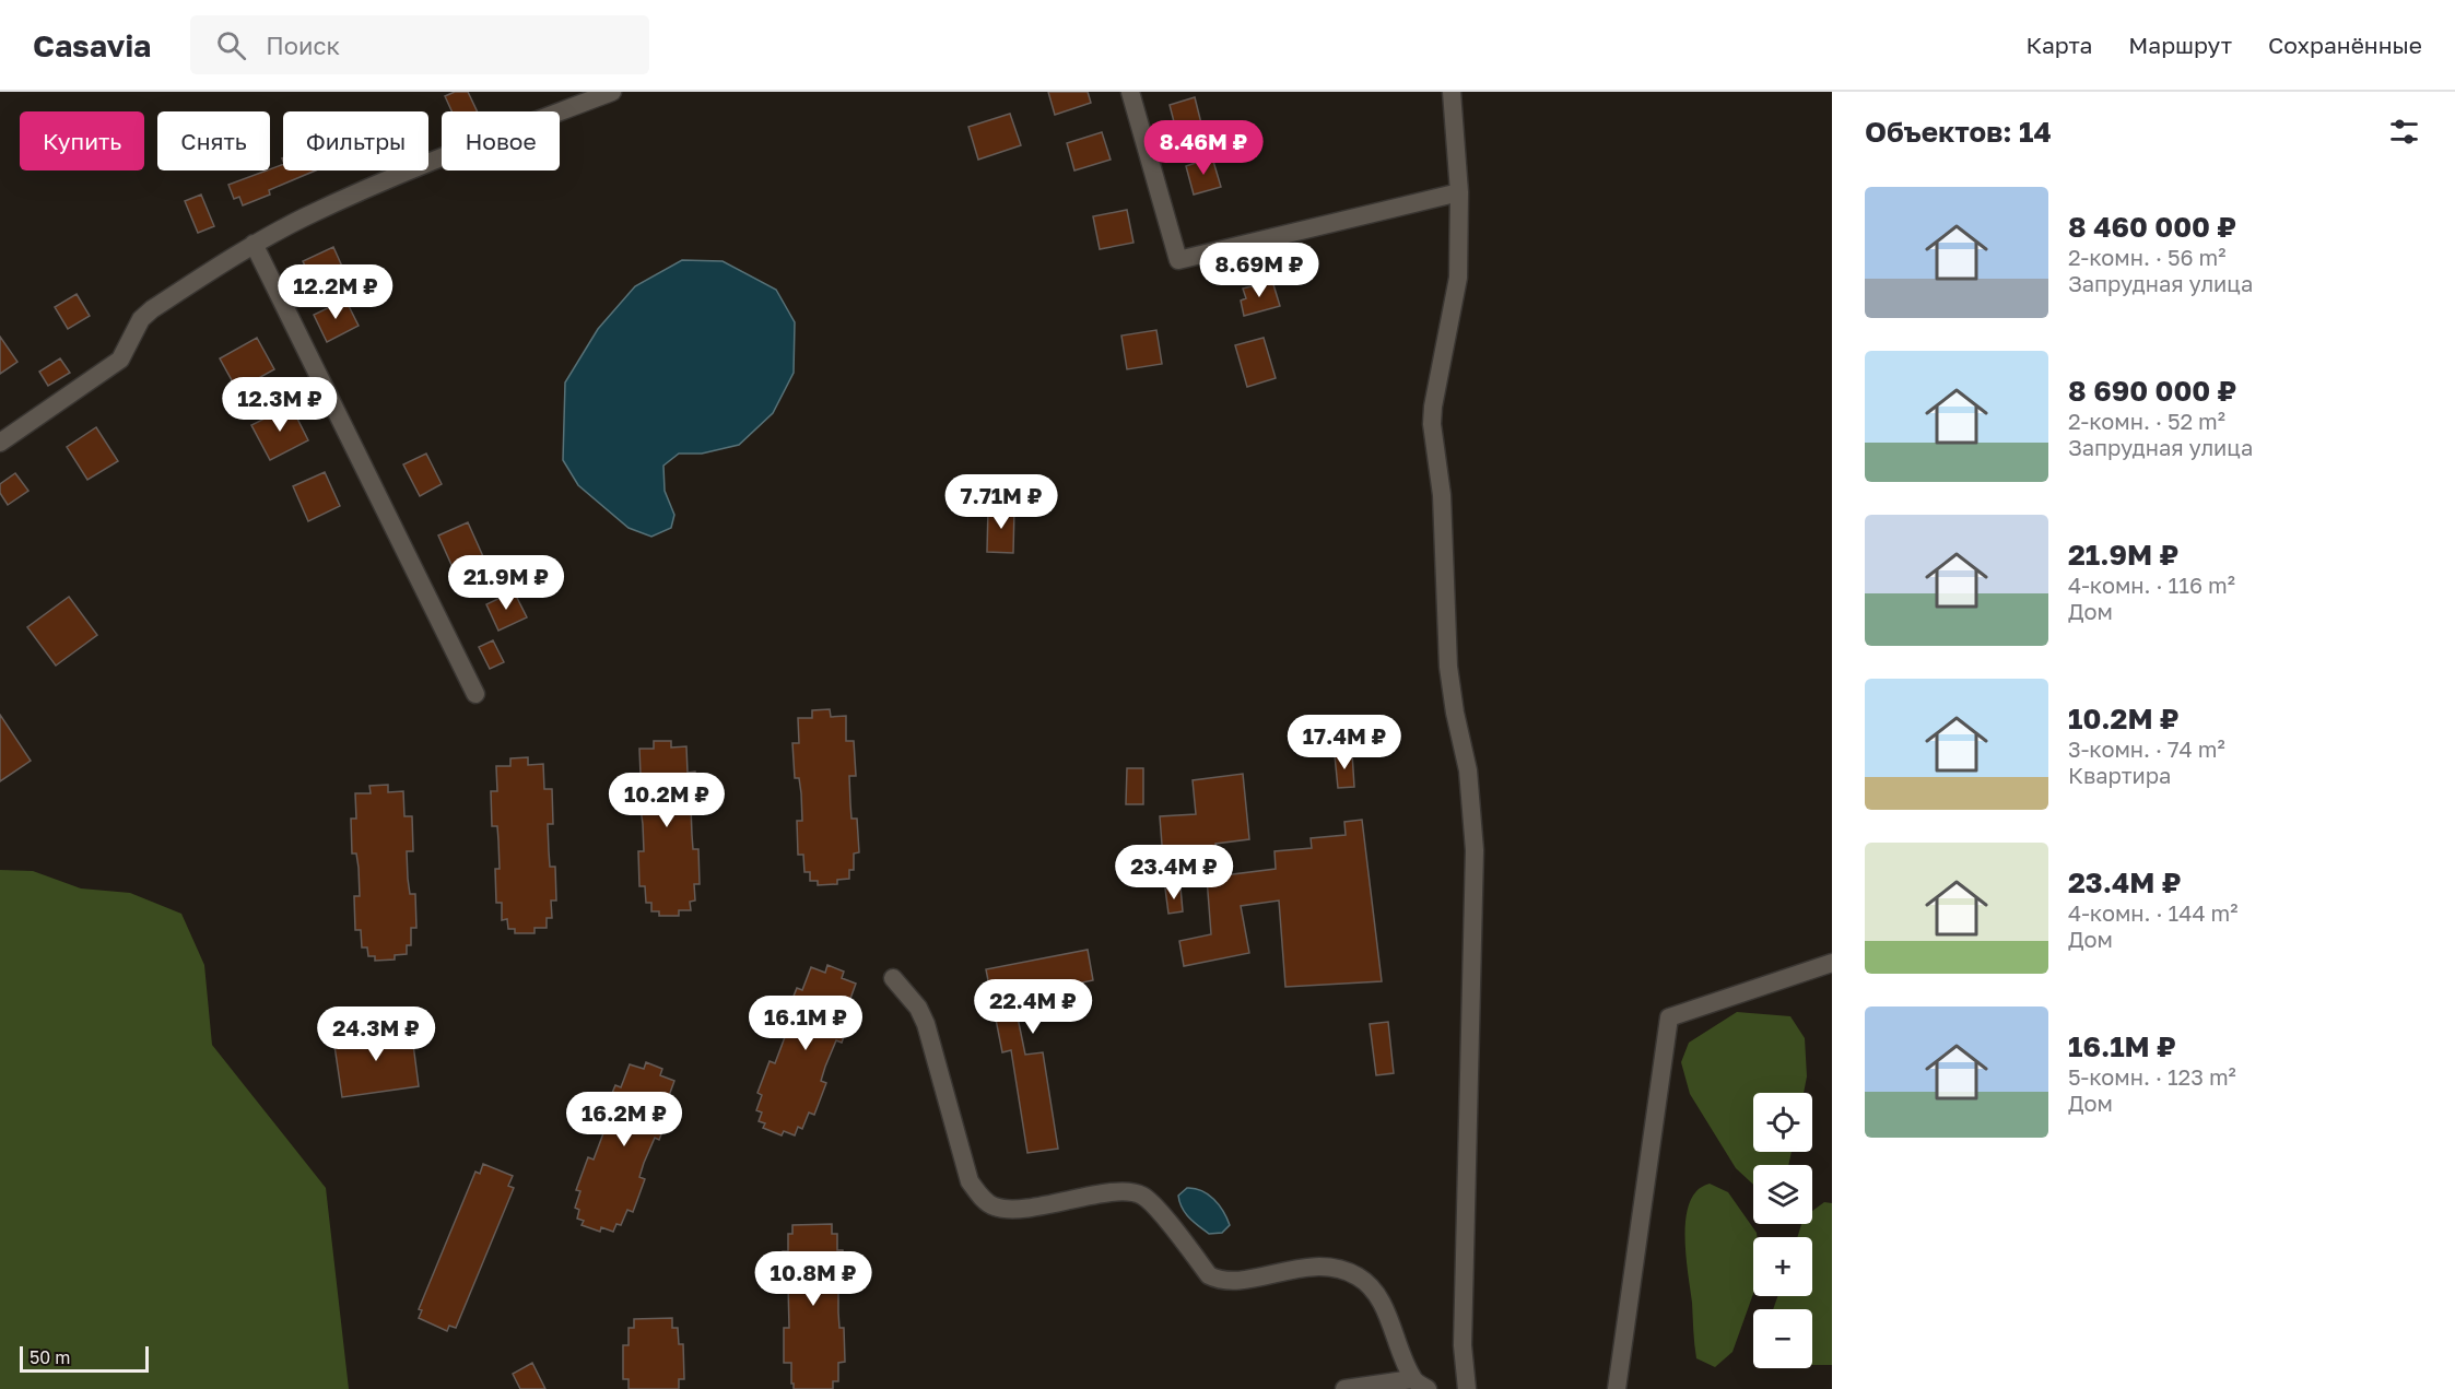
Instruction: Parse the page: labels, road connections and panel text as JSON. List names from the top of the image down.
{
  "scale_bar": "50 m",
  "page": {
    "header": "Casavia",
    "search": "Поиск",
    "nav": ["Карта", "Маршрут", "Сохранённые"],
    "heading": "Объектов: 14",
    "chip": [
      "Купить",
      "Снять",
      "Фильтры",
      "Новое"
    ],
    "price": [
      "8.46M ₽",
      "8.69M ₽",
      "12.2M ₽",
      "12.3M ₽",
      "7.71M ₽",
      "21.9M ₽",
      "17.4M ₽",
      "10.2M ₽",
      "23.4M ₽",
      "22.4M ₽",
      "16.1M ₽",
      "24.3M ₽",
      "16.2M ₽",
      "10.8M ₽"
    ],
    "list": [
      {
        "name": "8 460 000 ₽",
        "note": "2-комн. · 56 m² · Запрудная улица"
      },
      {
        "name": "8 690 000 ₽",
        "note": "2-комн. · 52 m² · Запрудная улица"
      },
      {
        "name": "21.9M ₽",
        "note": "4-комн. · 116 m² · Дом"
      },
      {
        "name": "10.2M ₽",
        "note": "3-комн. · 74 m² · Квартира"
      },
      {
        "name": "23.4M ₽",
        "note": "4-комн. · 144 m² · Дом"
      },
      {
        "name": "16.1M ₽",
        "note": "5-комн. · 123 m² · Дом"
      }
    ],
    "map_buttons": ["+", "−"],
    "scale": "50 m"
  }
}
